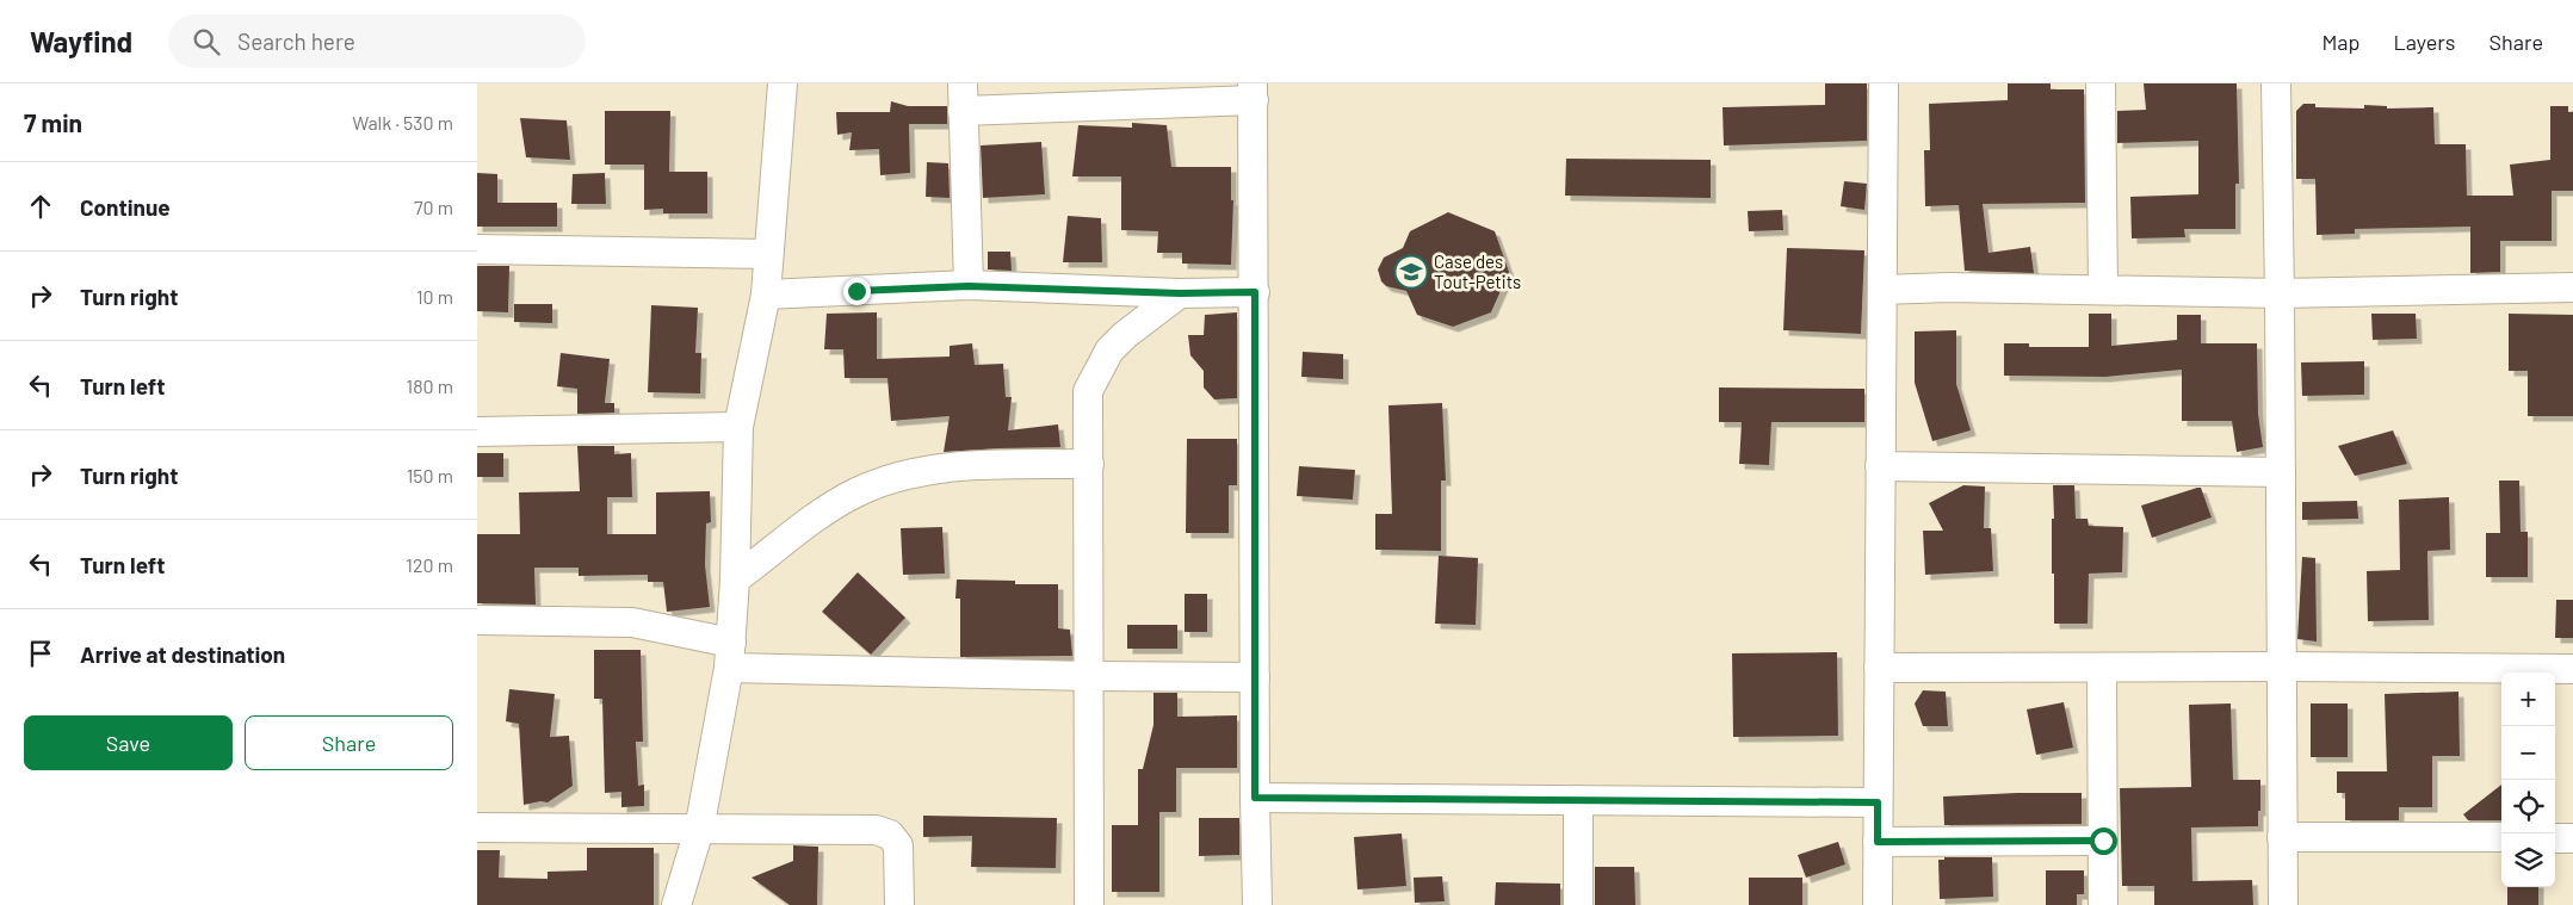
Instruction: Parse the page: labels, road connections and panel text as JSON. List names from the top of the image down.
{
  "places": {
    "school or university": ["Case des Tout-Petits"]
  },
  "page": {
    "header": "Wayfind",
    "search": "Search here",
    "nav": ["Map", "Layers", "Share"],
    "heading": ["7 min", "Walk · 530 m"],
    "list": [
      ["Continue", "70 m"],
      ["Turn right", "10 m"],
      ["Turn left", "180 m"],
      ["Turn right", "150 m"],
      ["Turn left", "120 m"],
      "Arrive at destination"
    ],
    "map_buttons": ["+", "−"],
    "buttons": ["Save", "Share"]
  }
}
